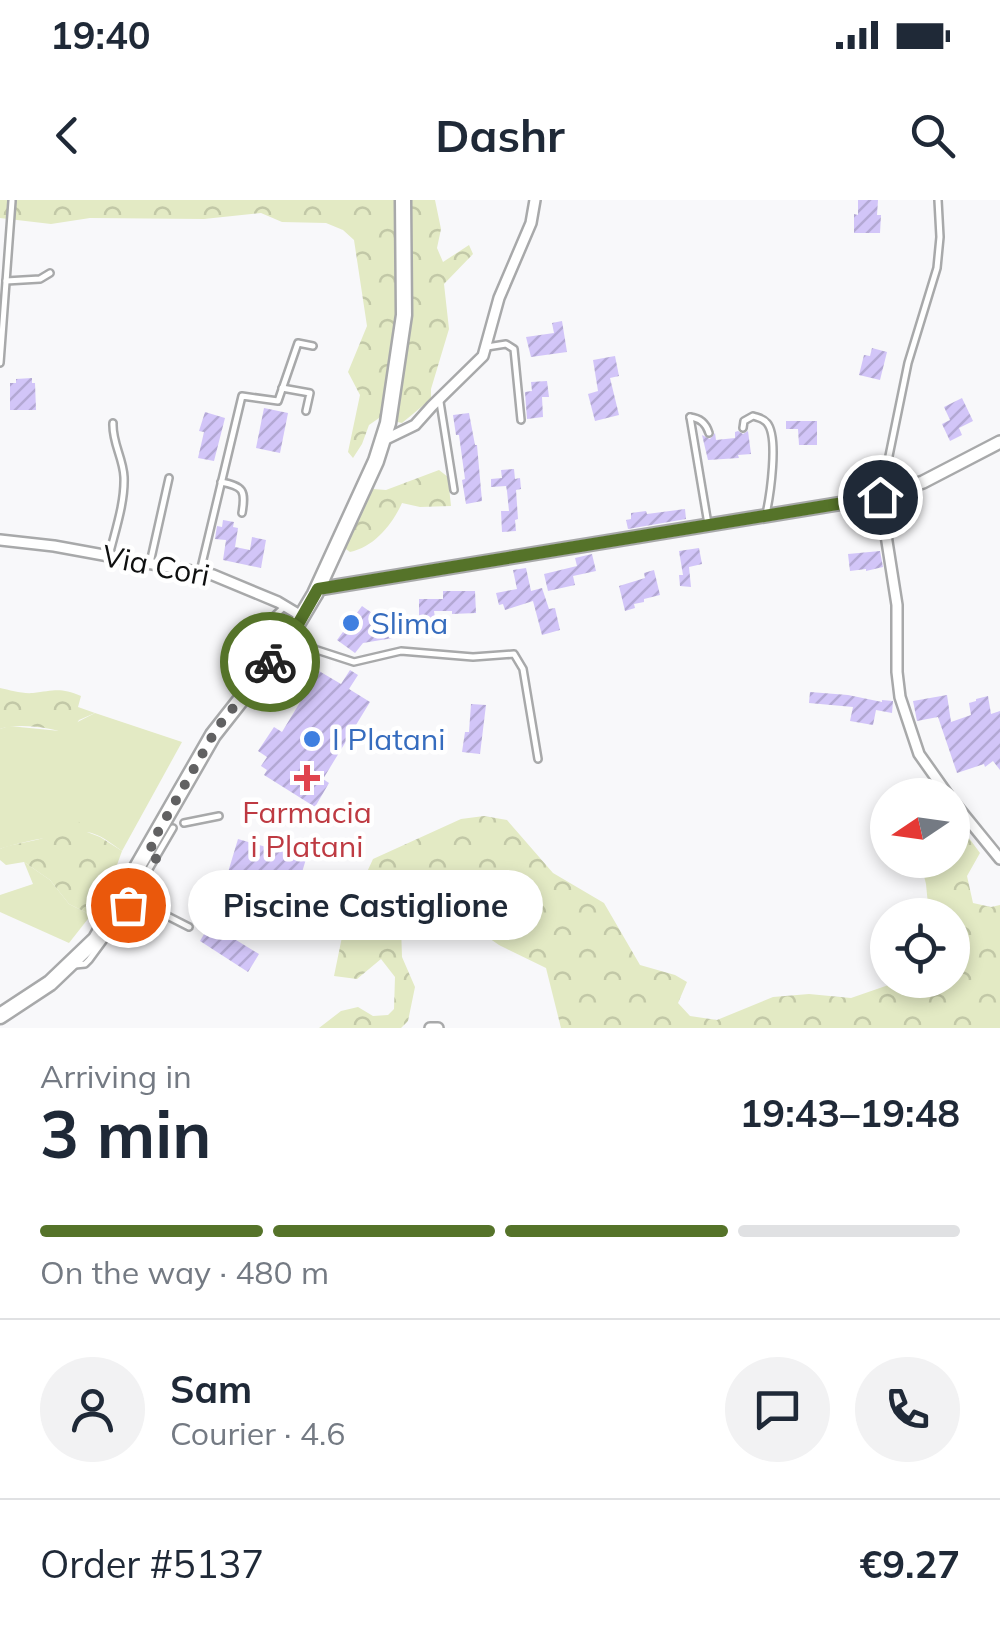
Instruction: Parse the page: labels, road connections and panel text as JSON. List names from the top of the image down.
{
  "streets": {
    "street": ["Via Cori"]
  },
  "places": {
    "other": ["Slima", "I Platani", "Piscine Castiglione"],
    "health": ["Farmacia i Platani"]
  },
  "north": "left",
  "page": {
    "status": "19:40",
    "header": "Dashr",
    "bubble": "Piscine Castiglione",
    "heading": ["3 min", "Arriving in", "19:43–19:48"],
    "panel": [
      "Sam",
      "Courier · 4.6",
      "Order #5137",
      "€9.27"
    ],
    "bar": "On the way · 480 m"
  }
}
